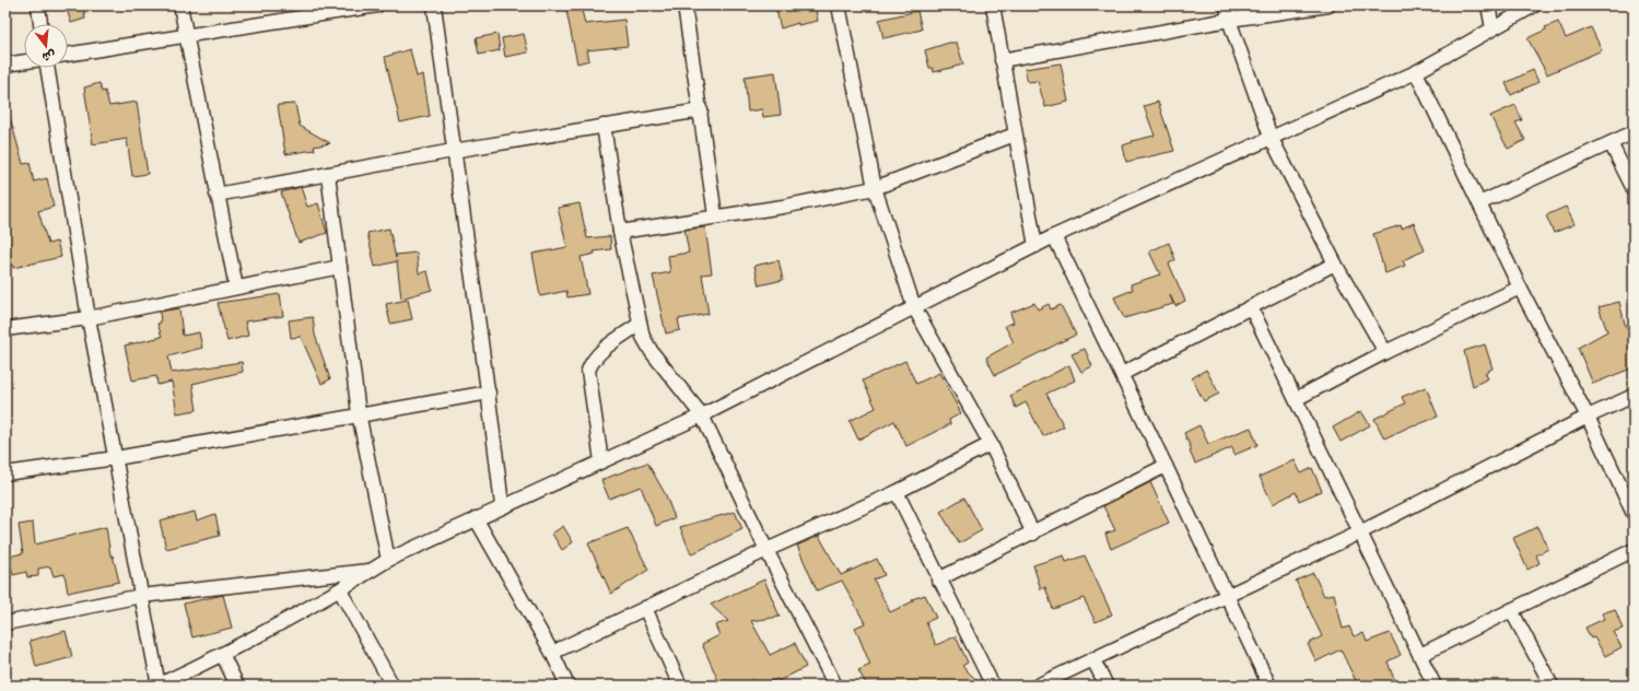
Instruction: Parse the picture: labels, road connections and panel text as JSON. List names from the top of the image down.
{
  "north": "bottom"
}
